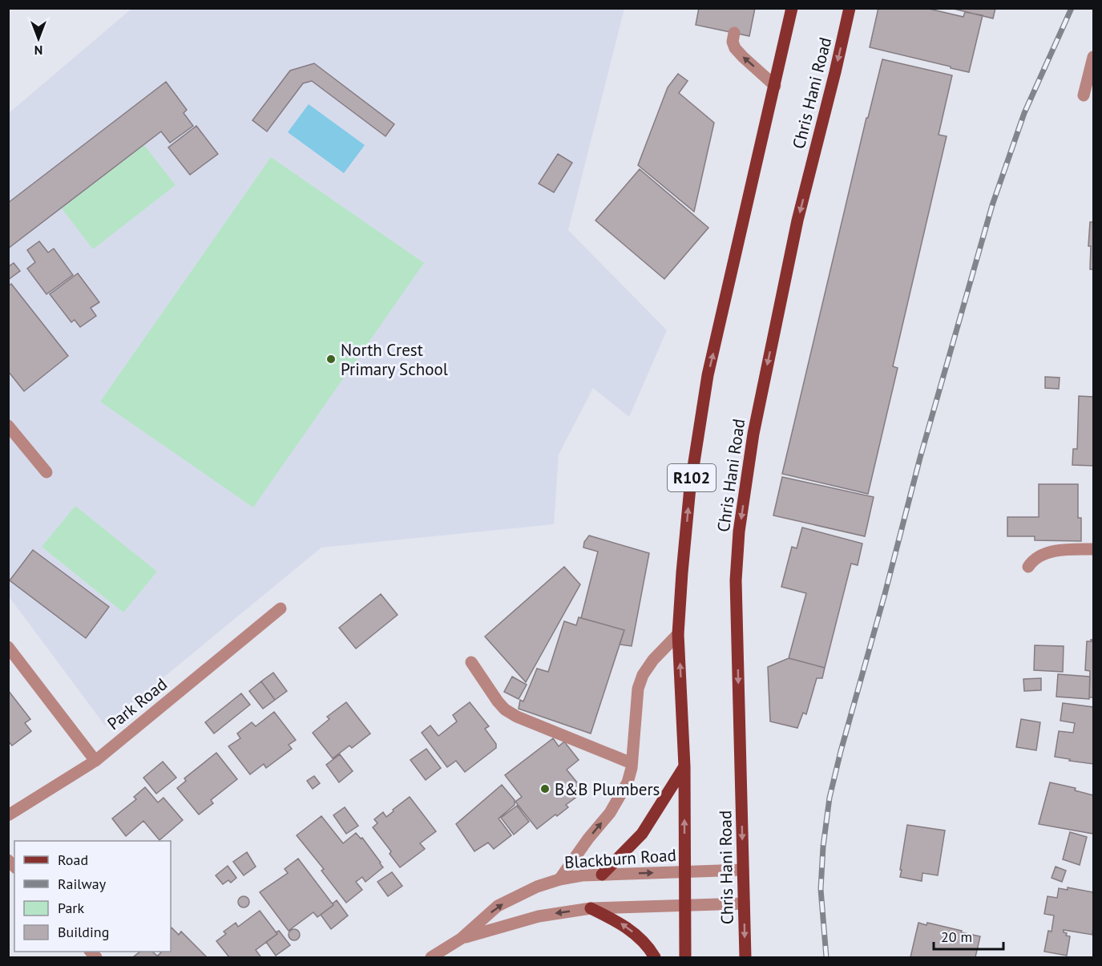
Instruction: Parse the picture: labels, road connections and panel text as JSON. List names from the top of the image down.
{
  "streets": {
    "main road": ["Chris Hani Road", "R102"],
    "street": ["Park Road", "Blackburn Road"]
  },
  "crossings": [
    ["Chris Hani Road", "Blackburn Road"],
    ["R102", "Blackburn Road"]
  ],
  "places": ["North Crest Primary School", "B&B Plumbers"],
  "legend": [
    "Road",
    "Railway",
    "Park",
    "Building"
  ],
  "scale_bar": "20 m",
  "north": "bottom"
}
